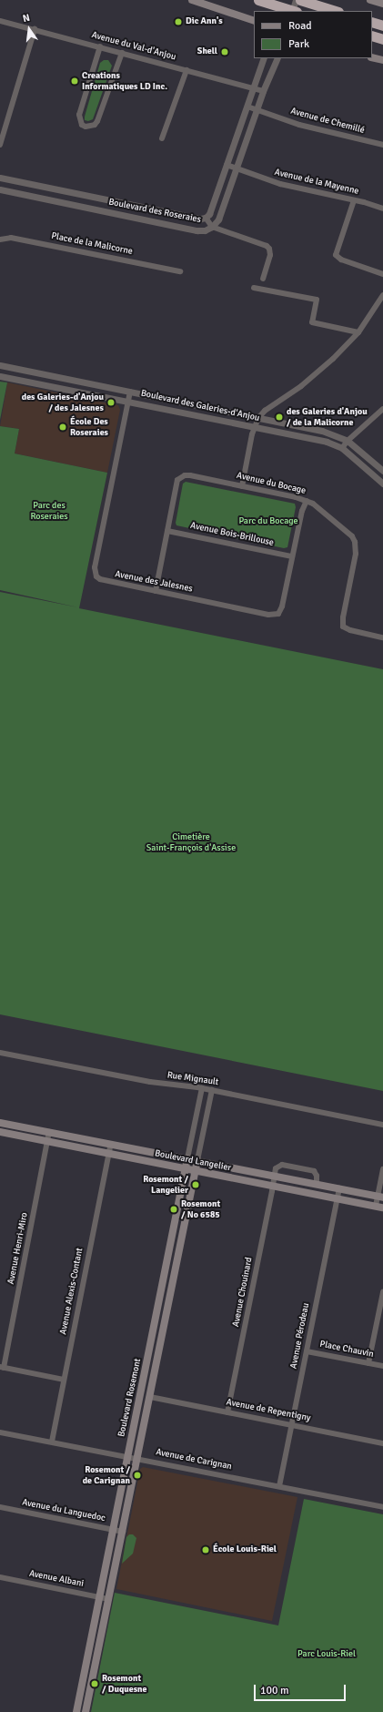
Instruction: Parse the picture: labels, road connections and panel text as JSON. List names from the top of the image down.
{
  "streets": {
    "main road": ["Boulevard Langelier", "Boulevard Rosemont"],
    "street": [
      "Avenue du Val-d'Anjou",
      "Avenue de Chemillé",
      "Avenue de la Mayenne",
      "Boulevard des Roseraies",
      "Place de la Malicorne",
      "Boulevard des Galeries-d'Anjou",
      "Avenue du Bocage",
      "Avenue Bois-Brillouse",
      "Avenue des Jalesnes",
      "Rue Mignault",
      "Avenue Henri-Miro",
      "Avenue Alexis-Contant",
      "Avenue Chouinard",
      "Avenue Pérodeau",
      "Place Chauvin",
      "Avenue de Repentigny",
      "Avenue de Carignan",
      "Avenue du Languedoc",
      "Avenue Albani"
    ]
  },
  "crossings": [
    ["Avenue du Val-d'Anjou", "Boulevard des Roseraies"],
    ["Avenue de Chemillé", "Boulevard des Roseraies"],
    ["Avenue de la Mayenne", "Boulevard des Roseraies"],
    ["Boulevard des Galeries-d'Anjou", "Avenue des Jalesnes"],
    ["Avenue du Bocage", "Avenue Bois-Brillouse"],
    ["Avenue du Bocage", "Avenue des Jalesnes"],
    ["Avenue Bois-Brillouse", "Avenue des Jalesnes"],
    ["Rue Mignault", "Boulevard Rosemont"],
    ["Boulevard Langelier", "Avenue Henri-Miro"],
    ["Boulevard Langelier", "Avenue Alexis-Contant"],
    ["Boulevard Langelier", "Avenue Chouinard"],
    ["Boulevard Langelier", "Avenue Pérodeau"],
    ["Boulevard Langelier", "Boulevard Rosemont"],
    ["Avenue Alexis-Contant", "Avenue de Carignan"],
    ["Avenue Chouinard", "Avenue de Repentigny"],
    ["Avenue Pérodeau", "Place Chauvin"],
    ["Avenue Pérodeau", "Avenue de Repentigny"],
    ["Avenue Pérodeau", "Avenue de Carignan"],
    ["Boulevard Rosemont", "Avenue de Repentigny"],
    ["Boulevard Rosemont", "Avenue de Carignan"],
    ["Boulevard Rosemont", "Avenue du Languedoc"],
    ["Boulevard Rosemont", "Avenue Albani"]
  ],
  "parks": [
    "Parc des Roseraies",
    "Parc du Bocage",
    "Cimetière Saint-François d'Assise",
    "Parc Louis-Riel"
  ],
  "places": [
    "Dic Ann's",
    "Shell",
    "Creations Informatiques LD Inc.",
    "des Galeries-d'Anjou / des Jalesnes",
    "des Galeries d'Anjou / de la Malicorne",
    "École Des Roseraies",
    "Rosemont / Langelier",
    "Rosemont / No 6585",
    "Rosemont / de Carignan",
    "École Louis-Riel",
    "Rosemont / Duquesne"
  ],
  "legend": ["Road", "Park"],
  "scale_bar": "100 m",
  "north": "top"
}
